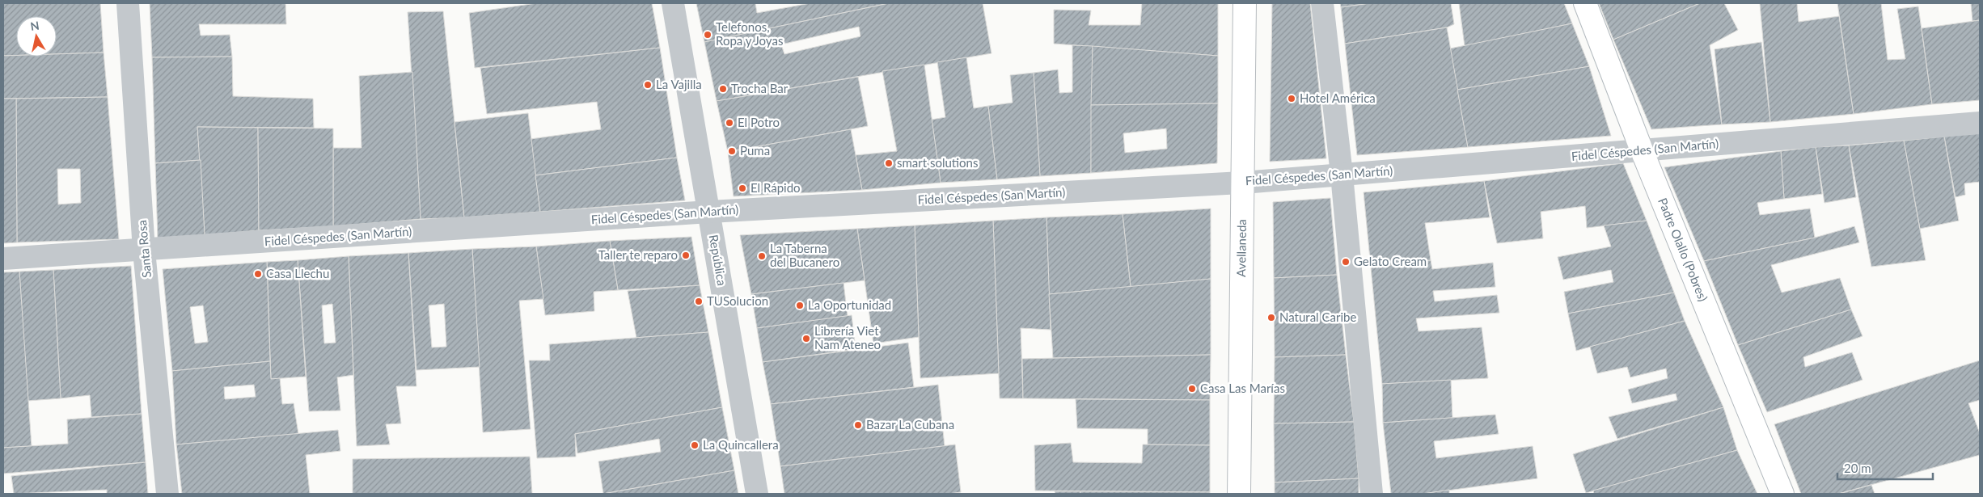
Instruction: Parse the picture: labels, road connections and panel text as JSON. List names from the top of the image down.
{
  "streets": {
    "main road": ["Avellaneda", "Padre Olallo (Pobres)"],
    "street": ["Fidel Céspedes (San Martín)", "Santa Rosa", "República"]
  },
  "crossings": [
    ["Fidel Céspedes (San Martín)", "Santa Rosa"],
    ["Fidel Céspedes (San Martín)", "Avellaneda"],
    ["Fidel Céspedes (San Martín)", "Padre Olallo (Pobres)"],
    ["Fidel Céspedes (San Martín)", "República"]
  ],
  "places": [
    "Telefonos, Ropa y Joyas",
    "La Vajilla",
    "Trocha Bar",
    "Hotel América",
    "El Potro",
    "Puma",
    "smart solutions",
    "El Rápido",
    "Taller te reparo",
    "La Taberna del Bucanero",
    "Gelato Cream",
    "Casa Llechu",
    "TUSolucion",
    "La Oportunidad",
    "Natural Caribe",
    "Librería Viet Nam Ateneo",
    "Casa Las Marías",
    "Bazar La Cubana",
    "La Quincallera"
  ],
  "scale_bar": "20 m",
  "north": "top"
}
